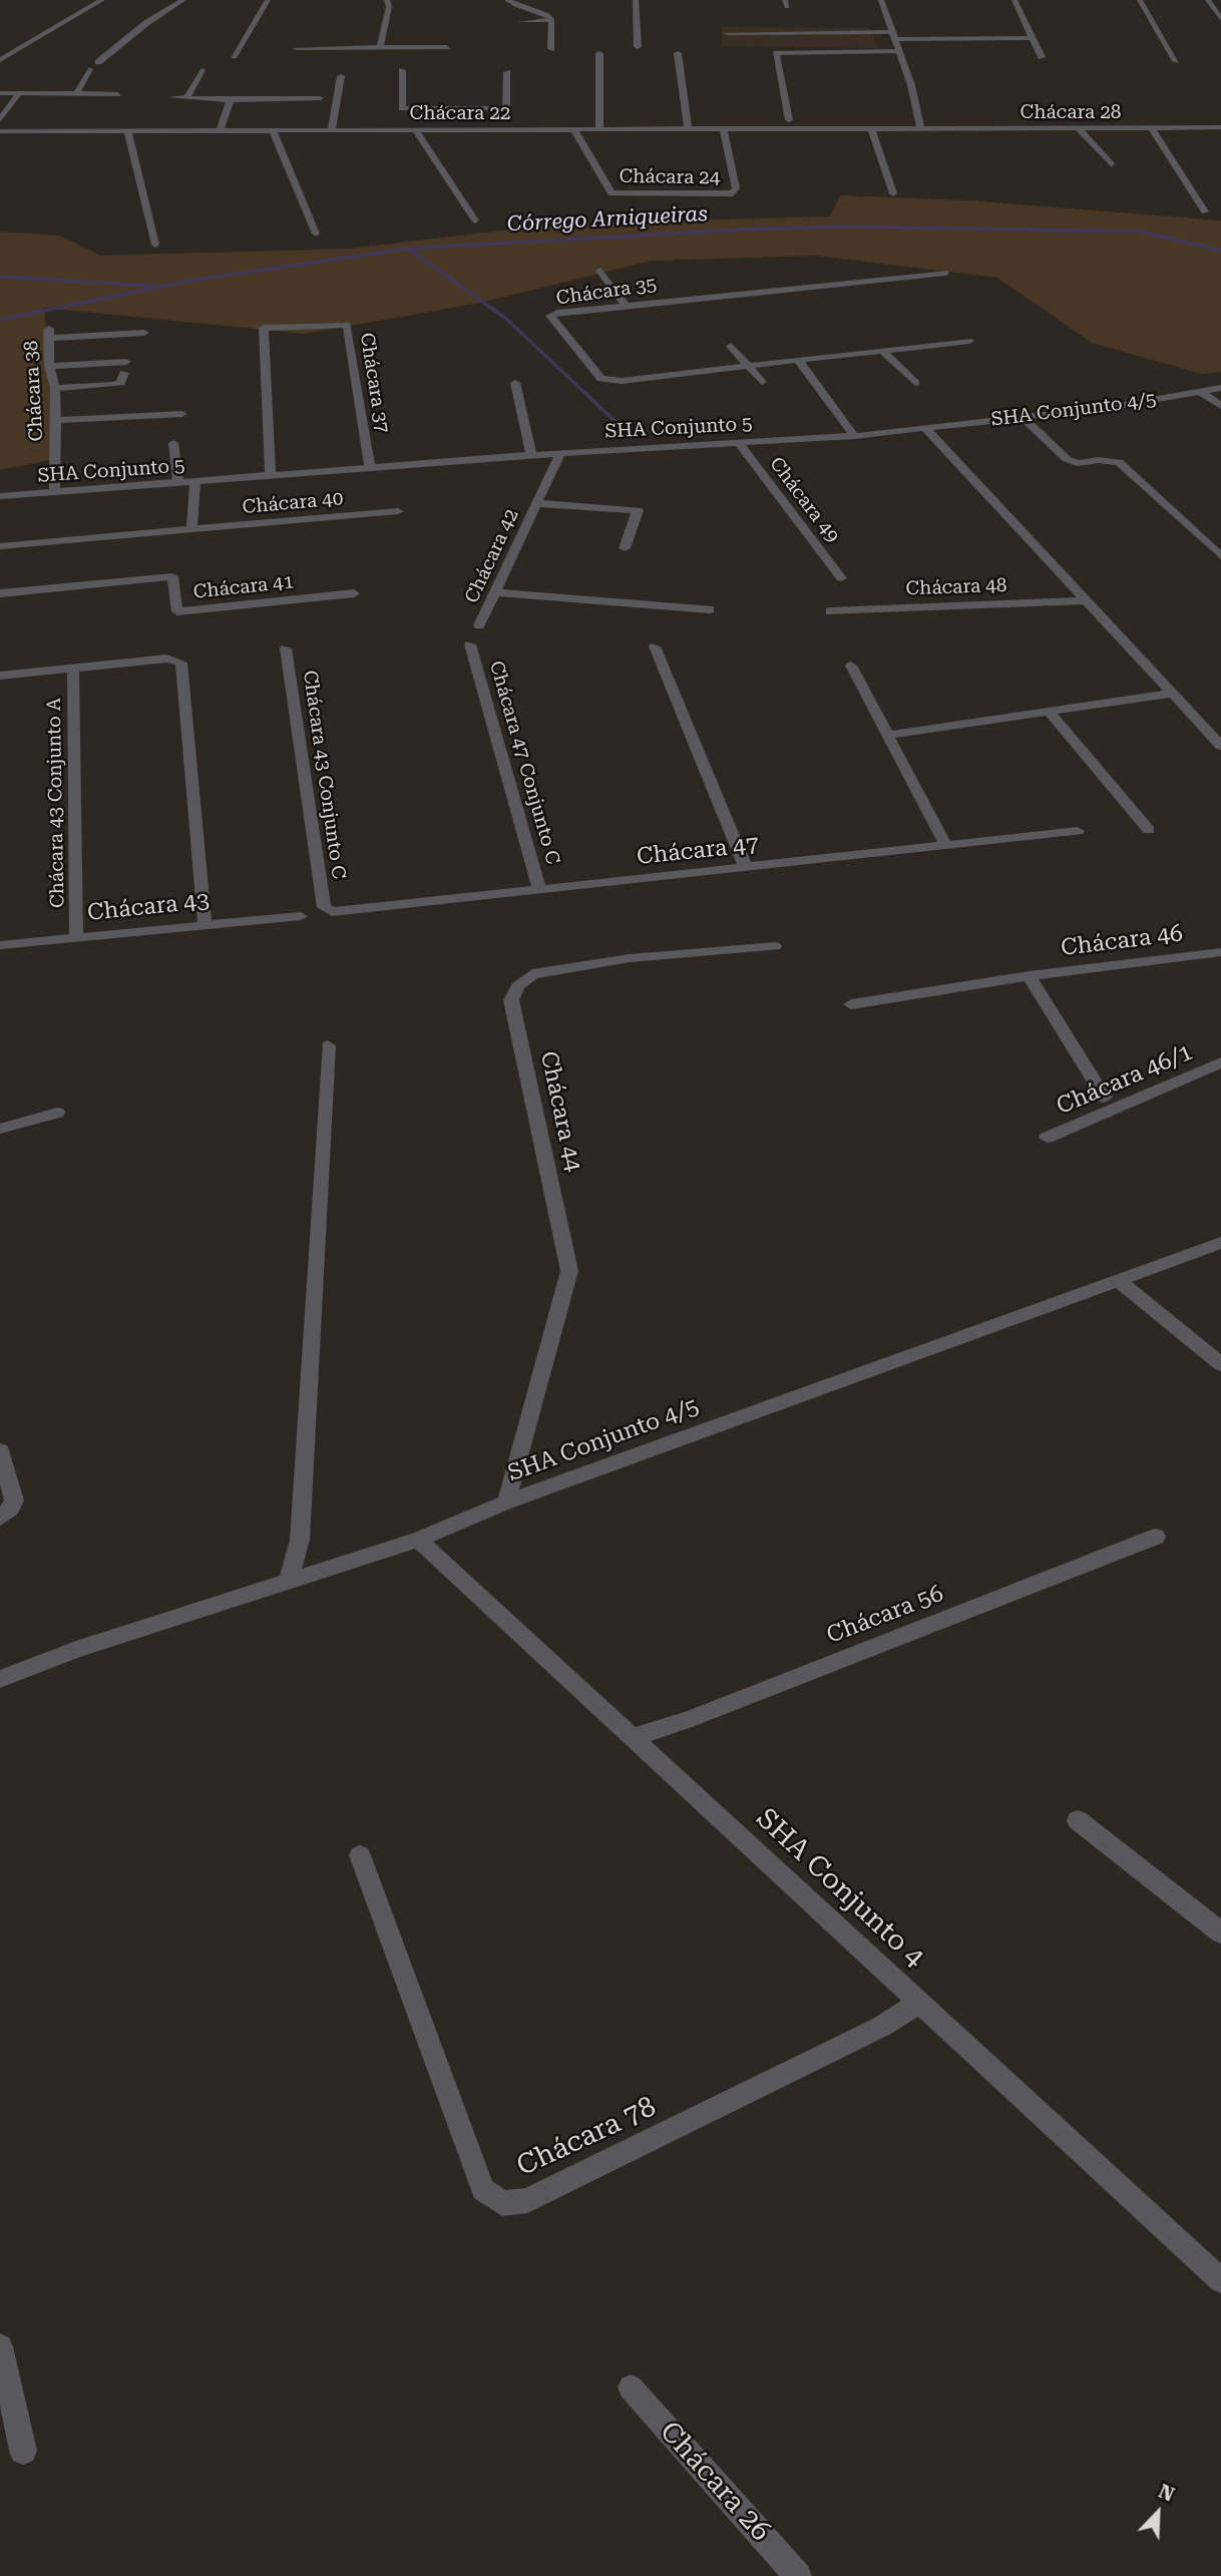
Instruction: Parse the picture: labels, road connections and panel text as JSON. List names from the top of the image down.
{
  "streets": {
    "street": [
      "Chácara 28",
      "Chácara 22",
      "Chácara 24",
      "Chácara 35",
      "Chácara 37",
      "Chácara 38",
      "SHA Conjunto 4/5",
      "SHA Conjunto 5",
      "Chácara 49",
      "Chácara 40",
      "Chácara 42",
      "Chácara 41",
      "Chácara 48",
      "Chácara 47 Conjunto C",
      "Chácara 43 Conjunto C",
      "Chácara 43 Conjunto A",
      "Chácara 47",
      "Chácara 43",
      "Chácara 46",
      "Chácara 46/1",
      "Chácara 44",
      "Chácara 56",
      "SHA Conjunto 4",
      "Chácara 78",
      "Chácara 26"
    ]
  },
  "crossings": [
    ["Chácara 28", "Chácara 22"],
    ["Chácara 22", "Chácara 24"],
    ["Chácara 37", "SHA Conjunto 5"],
    ["Chácara 38", "SHA Conjunto 5"],
    ["SHA Conjunto 4/5", "SHA Conjunto 5"],
    ["SHA Conjunto 4/5", "Chácara 44"],
    ["SHA Conjunto 4/5", "SHA Conjunto 4"],
    ["SHA Conjunto 5", "Chácara 49"],
    ["SHA Conjunto 5", "Chácara 42"],
    ["Chácara 47 Conjunto C", "Chácara 47"],
    ["Chácara 43 Conjunto C", "Chácara 47"],
    ["Chácara 43 Conjunto A", "Chácara 43"],
    ["Chácara 56", "SHA Conjunto 4"],
    ["SHA Conjunto 4", "Chácara 78"]
  ],
  "water": ["Córrego Arniqueiras"],
  "north": "top right"
}
